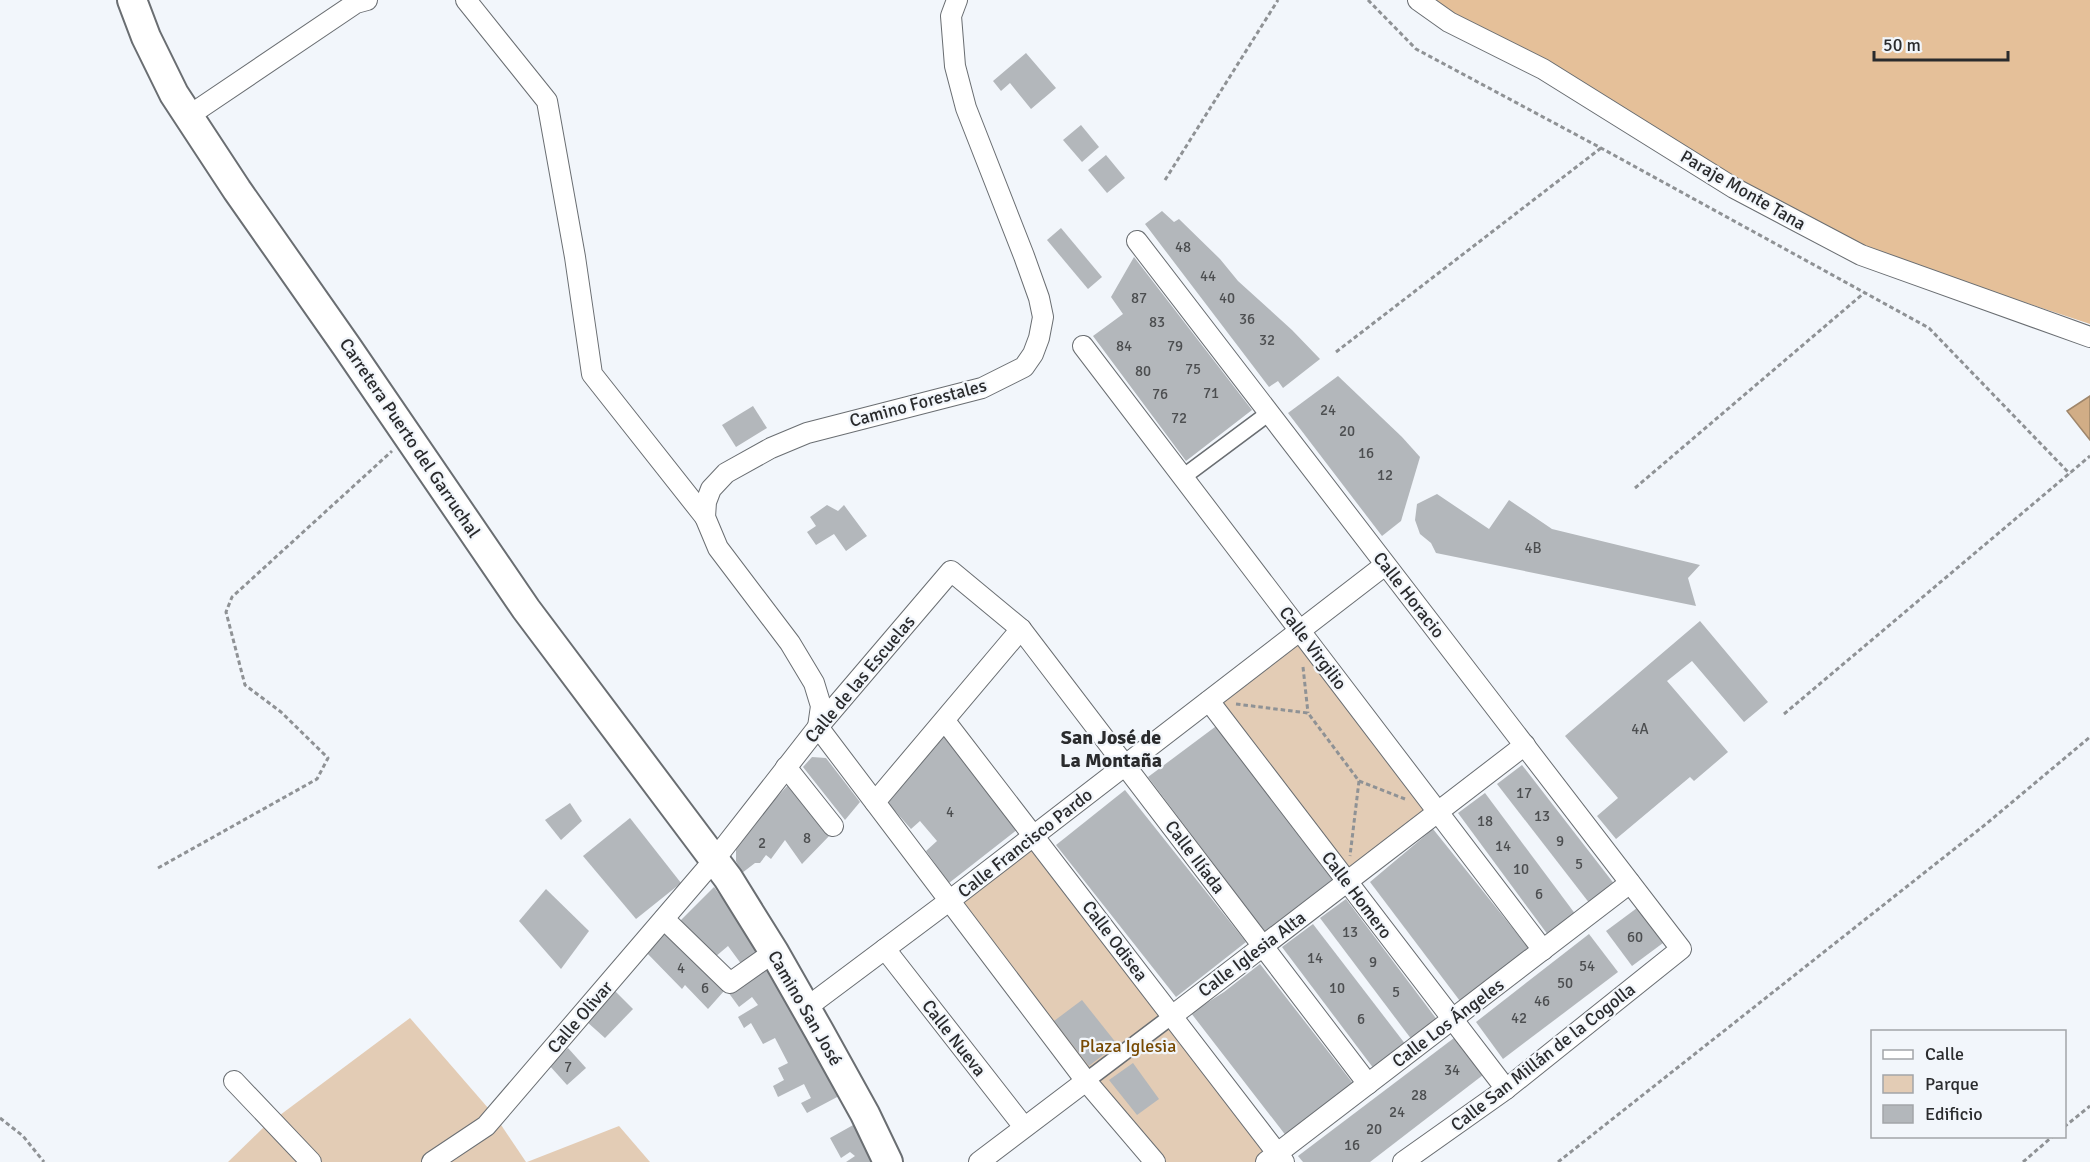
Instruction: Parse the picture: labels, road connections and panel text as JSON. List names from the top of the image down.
{
  "streets": {
    "main road": ["Carretera Puerto del Garruchal", "Camino San José"],
    "street": [
      "Paraje Monte Tana",
      "Camino Forestales",
      "Calle Horacio",
      "Calle Virgilio",
      "Calle de las Escuelas",
      "Calle Francisco Pardo",
      "Calle Ilíada",
      "Calle Homero",
      "Calle Odisea",
      "Calle Iglesia Alta",
      "Calle Olivar",
      "Calle Los Ángeles",
      "Calle Nueva",
      "Calle San Millán de la Cogolla"
    ]
  },
  "crossings": [
    ["Carretera Puerto del Garruchal", "Calle de las Escuelas"],
    ["Carretera Puerto del Garruchal", "Camino San José"],
    ["Carretera Puerto del Garruchal", "Calle Olivar"],
    ["Calle Horacio", "Calle Francisco Pardo"],
    ["Calle Horacio", "Calle Iglesia Alta"],
    ["Calle Horacio", "Calle Los Ángeles"],
    ["Calle Horacio", "Calle San Millán de la Cogolla"],
    ["Calle Virgilio", "Calle Francisco Pardo"],
    ["Calle Virgilio", "Calle Iglesia Alta"],
    ["Calle Virgilio", "Calle Los Ángeles"],
    ["Calle de las Escuelas", "Calle Ilíada"],
    ["Calle de las Escuelas", "Camino San José"],
    ["Calle de las Escuelas", "Calle Olivar"],
    ["Calle Francisco Pardo", "Calle Ilíada"],
    ["Calle Francisco Pardo", "Calle Homero"],
    ["Calle Francisco Pardo", "Calle Odisea"],
    ["Calle Francisco Pardo", "Camino San José"],
    ["Calle Francisco Pardo", "Calle Nueva"],
    ["Calle Ilíada", "Calle Iglesia Alta"],
    ["Calle Ilíada", "Calle Los Ángeles"],
    ["Calle Homero", "Calle Iglesia Alta"],
    ["Calle Homero", "Calle Los Ángeles"],
    ["Calle Homero", "Calle San Millán de la Cogolla"],
    ["Calle Odisea", "Calle Iglesia Alta"],
    ["Calle Odisea", "Calle Los Ángeles"],
    ["Calle Iglesia Alta", "Calle Nueva"],
    ["Camino San José", "Calle Olivar"]
  ],
  "districts": ["San José de La Montaña"],
  "parks": ["Plaza Iglesia"],
  "house_numbers": [
    "48",
    "44",
    "87",
    "40",
    "36",
    "83",
    "32",
    "84",
    "79",
    "75",
    "80",
    "71",
    "76",
    "24",
    "72",
    "20",
    "16",
    "12",
    "4B",
    "4A",
    "17",
    "4",
    "13",
    "18",
    "8",
    "9",
    "2",
    "14",
    "5",
    "10",
    "6",
    "13",
    "60",
    "14",
    "9",
    "54",
    "4",
    "50",
    "6",
    "10",
    "5",
    "46",
    "42",
    "6",
    "7",
    "34",
    "28",
    "24",
    "20",
    "16"
  ],
  "legend": ["Calle", "Parque", "Edificio"],
  "scale_bar": "50 m"
}
